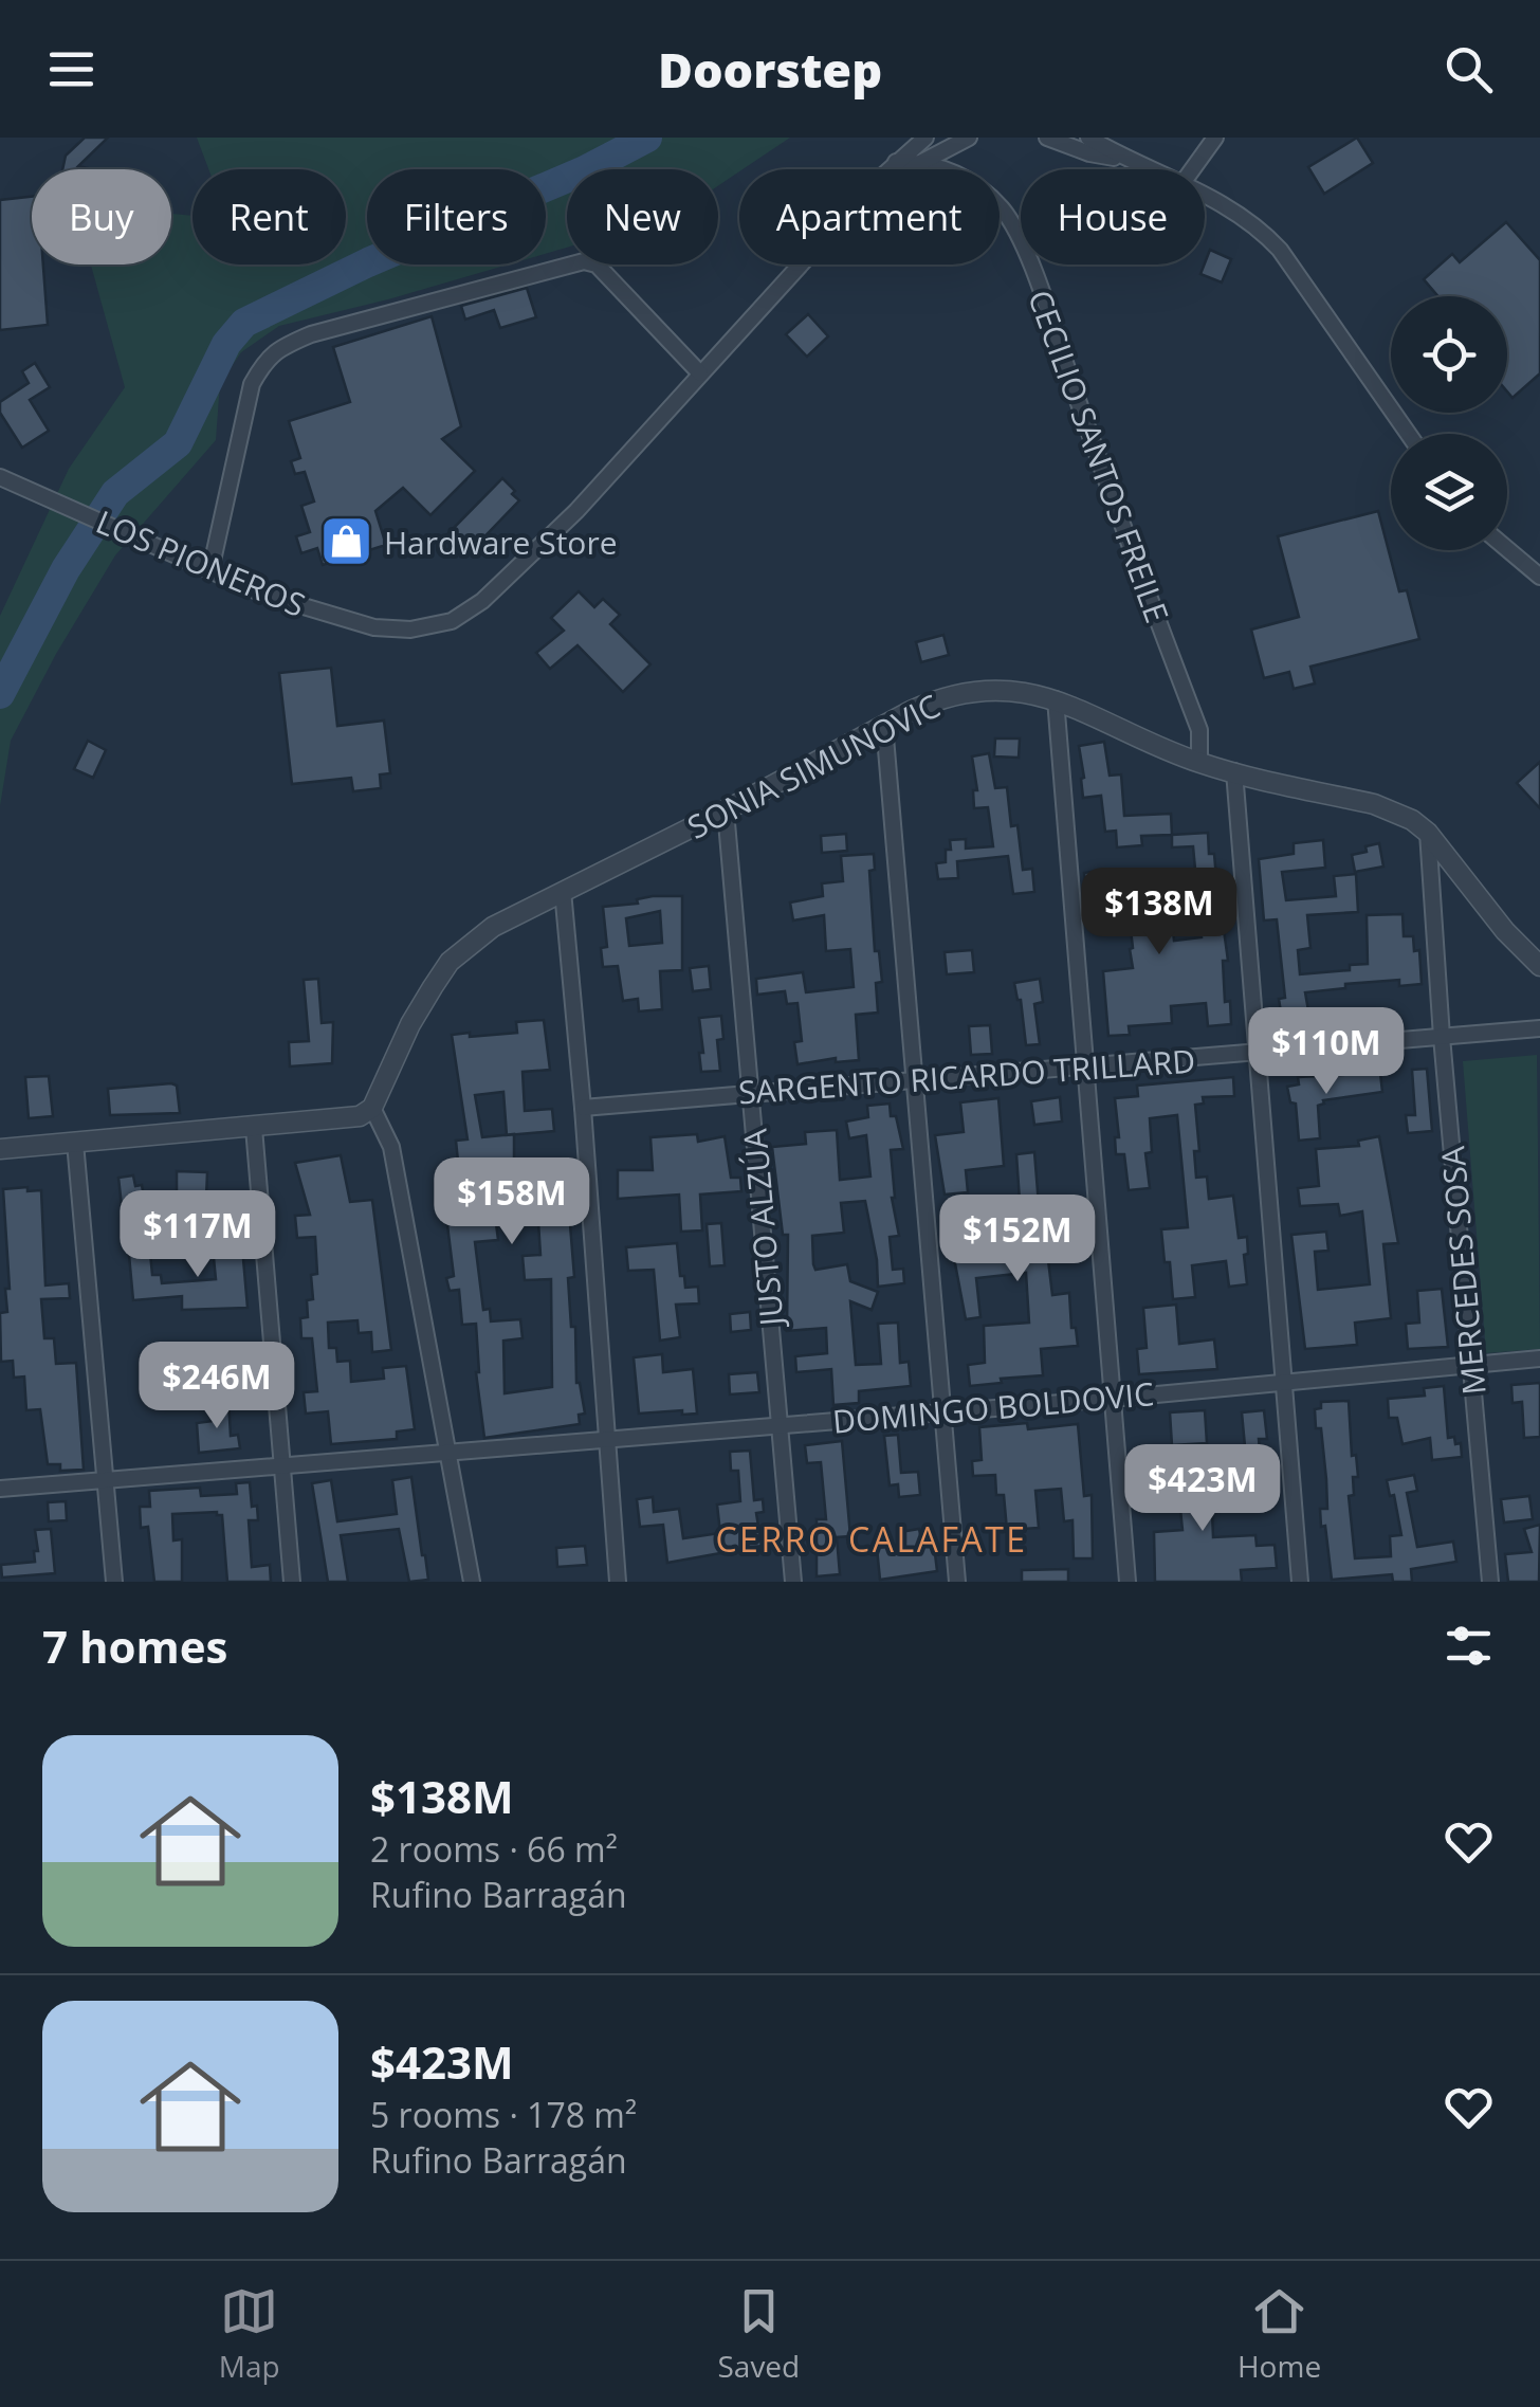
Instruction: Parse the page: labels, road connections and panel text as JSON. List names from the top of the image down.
{
  "streets": {
    "street": [
      "CECILIO SANTOS FREILE",
      "LOS PIONEROS",
      "SONIA SIMUNOVIC",
      "SARGENTO RICARDO TRILLARD",
      "JUSTO ALZÚA",
      "MERCEDES SOSA",
      "DOMINGO BOLDOVIC"
    ]
  },
  "crossings": [
    ["CECILIO SANTOS FREILE", "LOS PIONEROS"],
    ["CECILIO SANTOS FREILE", "SONIA SIMUNOVIC"],
    ["SONIA SIMUNOVIC", "JUSTO ALZÚA"],
    ["SONIA SIMUNOVIC", "MERCEDES SOSA"],
    ["SARGENTO RICARDO TRILLARD", "JUSTO ALZÚA"],
    ["SARGENTO RICARDO TRILLARD", "MERCEDES SOSA"],
    ["JUSTO ALZÚA", "DOMINGO BOLDOVIC"],
    ["MERCEDES SOSA", "DOMINGO BOLDOVIC"]
  ],
  "districts": ["CERRO CALAFATE"],
  "places": {
    "shop": ["Hardware Store"]
  },
  "page": {
    "header": "Doorstep",
    "chip": [
      "Buy",
      "Rent",
      "Filters",
      "New",
      "Apartment",
      "House"
    ],
    "price": [
      "$138M",
      "$110M",
      "$158M",
      "$117M",
      "$152M",
      "$246M",
      "$423M"
    ],
    "heading": "7 homes",
    "list": [
      {
        "name": "$138M",
        "note": "2 rooms · 66 m² · Rufino Barragán"
      },
      {
        "name": "$423M",
        "note": "5 rooms · 178 m² · Rufino Barragán"
      }
    ],
    "tabs": ["Map", "Saved", "Home"]
  }
}
